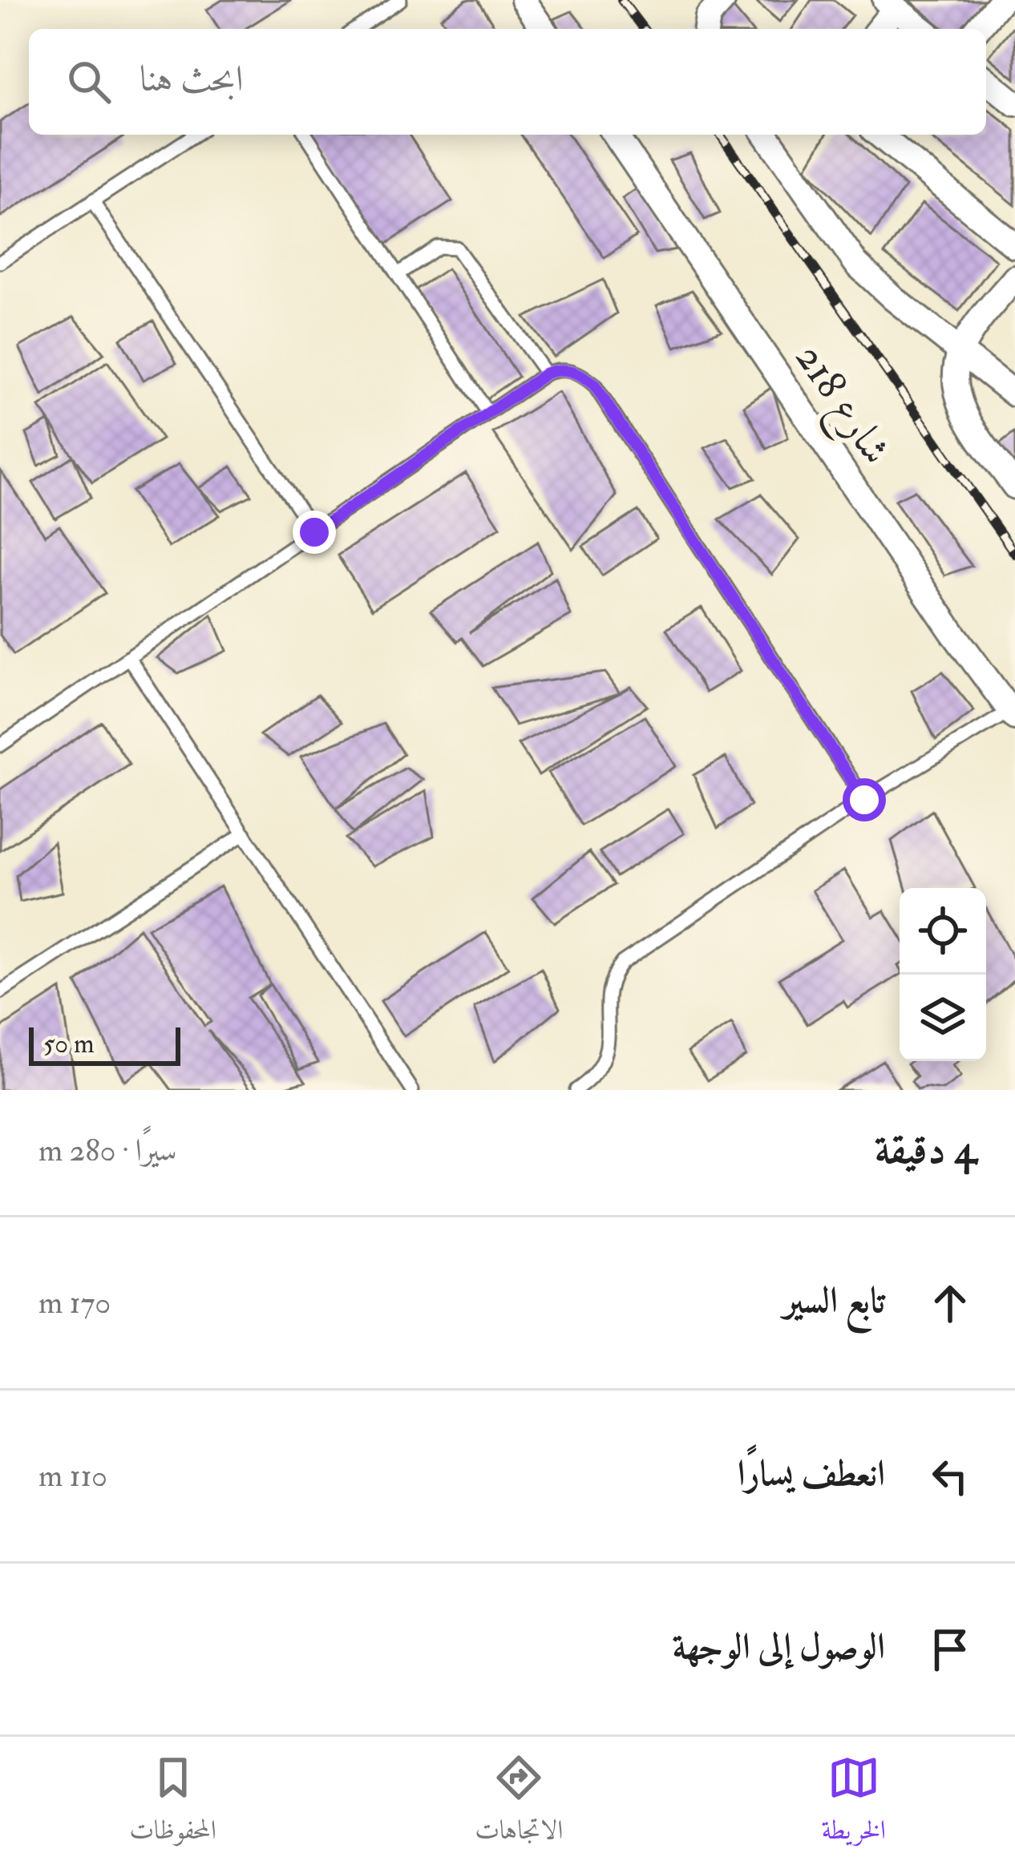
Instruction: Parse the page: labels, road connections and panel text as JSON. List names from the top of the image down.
{
  "streets": {
    "street": ["شارع 218"]
  },
  "scale_bar": "50 m",
  "page": {
    "search": "ابحث هنا",
    "scale": "50 m",
    "heading": ["4 دقيقة", "سيرًا · 280 m"],
    "list": [
      ["تابع السير", "170 m"],
      ["انعطف يسارًا", "110 m"],
      "الوصول إلى الوجهة"
    ],
    "nav": ["الخريطة", "الاتجاهات", "المحفوظات"]
  }
}
